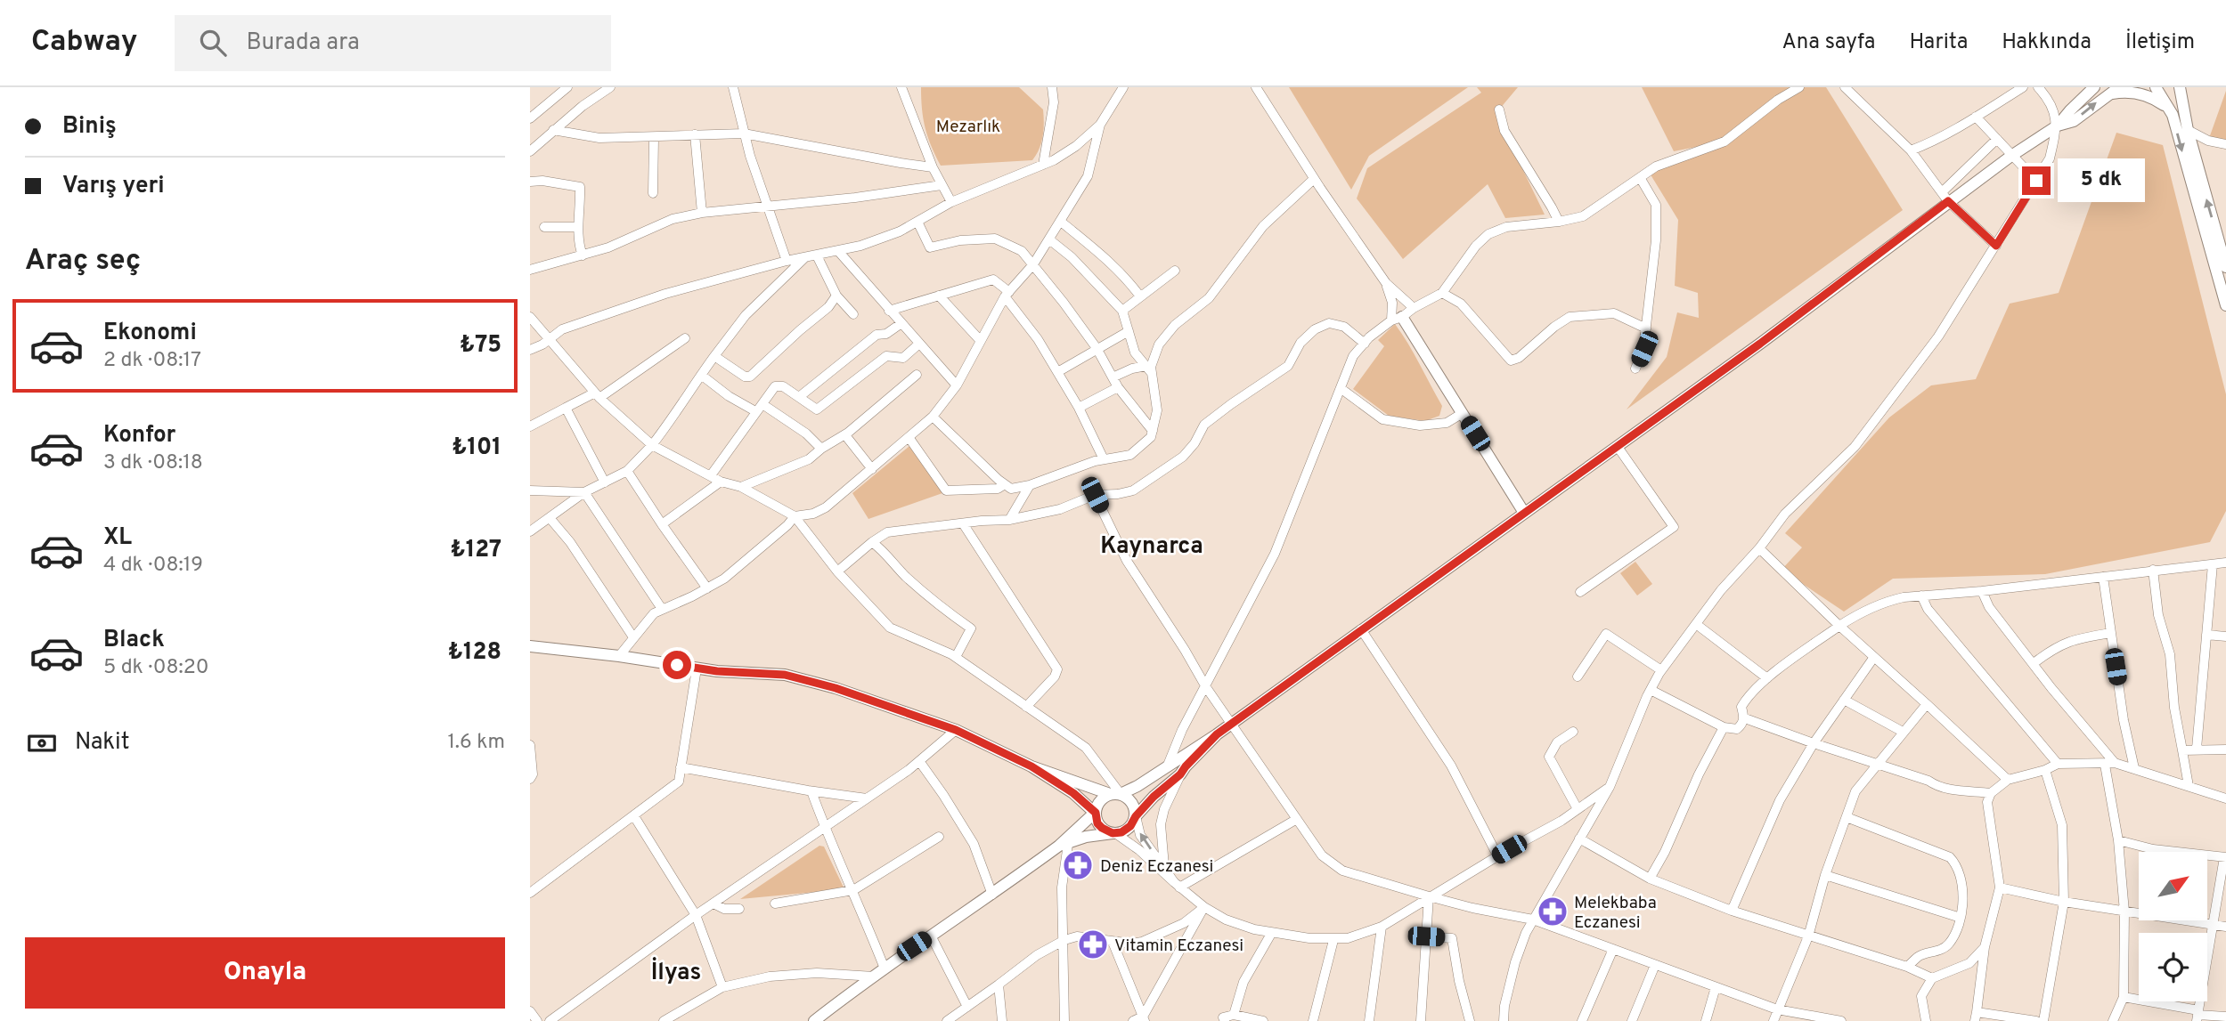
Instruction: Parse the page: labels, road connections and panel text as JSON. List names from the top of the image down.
{
  "districts": ["Kaynarca", "İlyas"],
  "parks": ["Mezarlık"],
  "places": {
    "pharmacy": ["Deniz Eczanesi", "Melekbaba Eczanesi", "Vitamin Eczanesi"]
  },
  "north": "top right",
  "page": {
    "header": "Cabway",
    "search": "Burada ara",
    "nav": [
      "Ana sayfa",
      "Harita",
      "Hakkında",
      "İletişim"
    ],
    "banner": ["Biniş", "Varış yeri"],
    "bubble": "5 dk",
    "heading": "Araç seç",
    "list": [
      {
        "name": "Ekonomi",
        "note": "2 dk · 08:17",
        "value": "₺75"
      },
      {
        "name": "Konfor",
        "note": "3 dk · 08:18",
        "value": "₺101"
      },
      {
        "name": "XL",
        "note": "4 dk · 08:19",
        "value": "₺127"
      },
      {
        "name": "Black",
        "note": "5 dk · 08:20",
        "value": "₺128"
      }
    ],
    "pay": ["Nakit", "1.6 km"],
    "buttons": "Onayla"
  }
}
